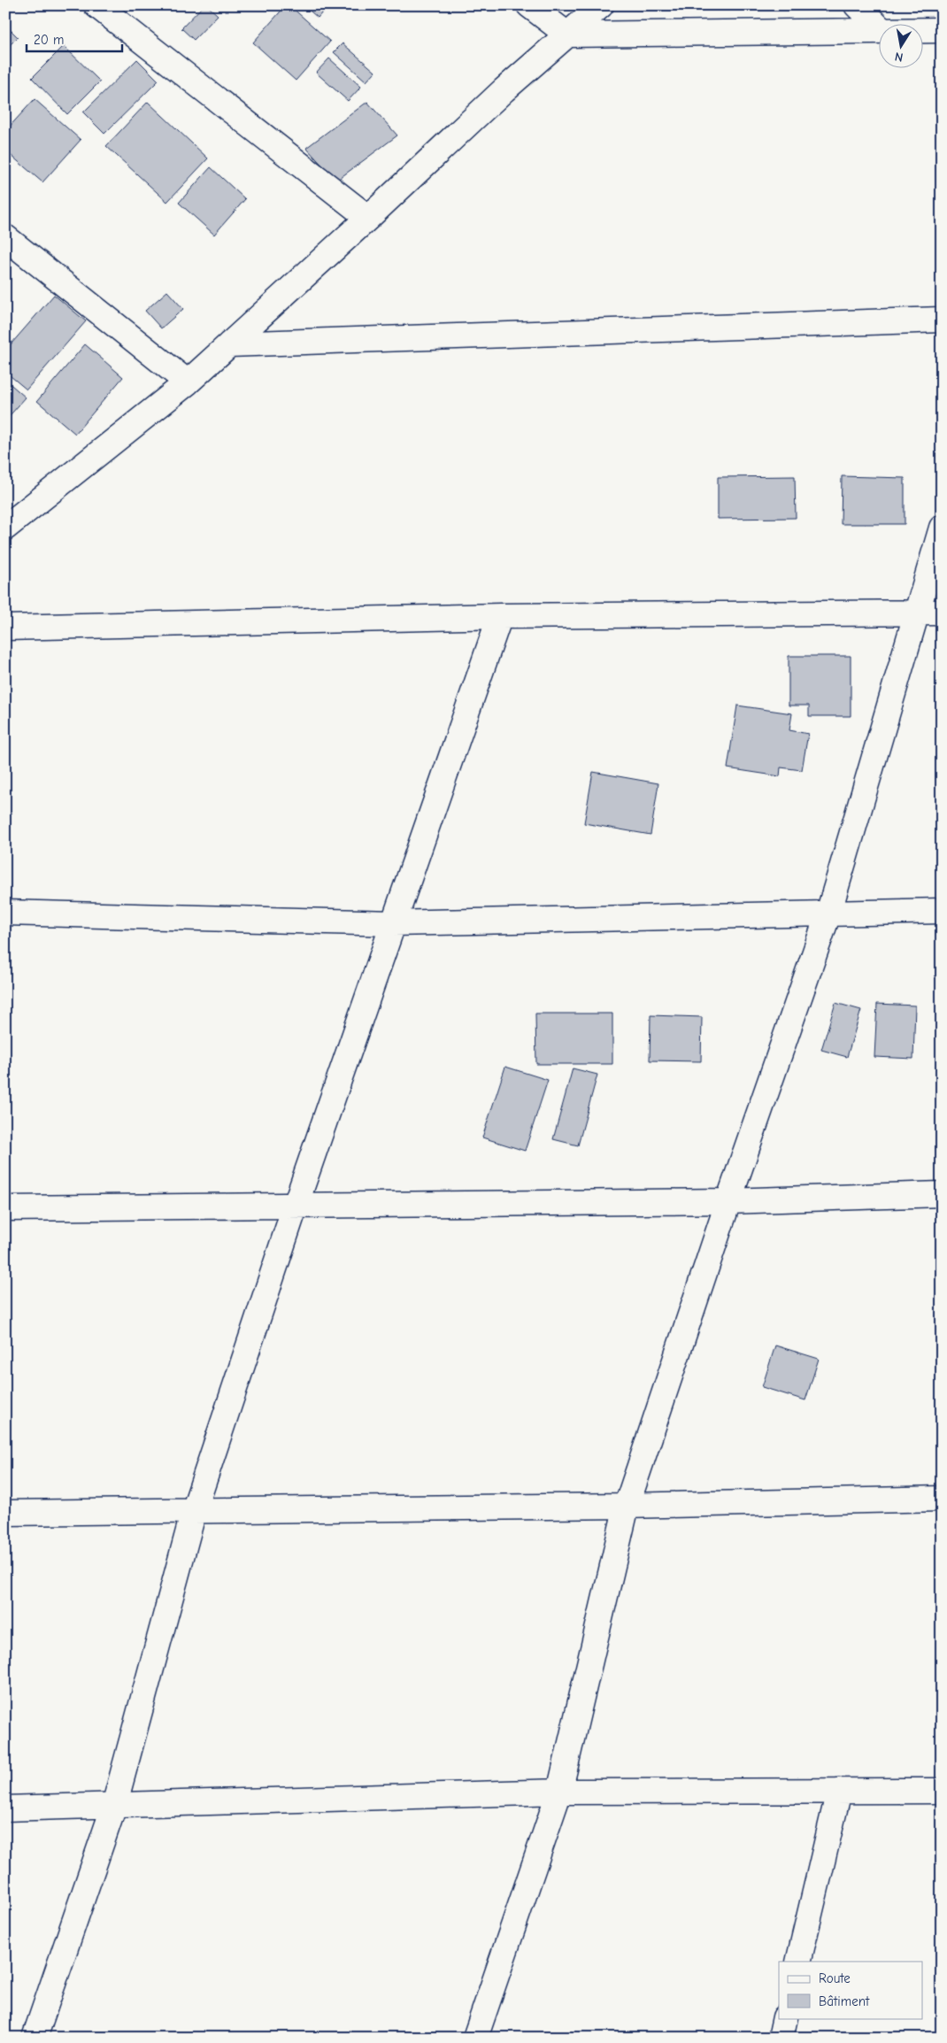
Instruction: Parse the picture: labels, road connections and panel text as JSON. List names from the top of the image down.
{
  "legend": ["Route", "Bâtiment"],
  "scale_bar": "20 m",
  "north": "bottom"
}
